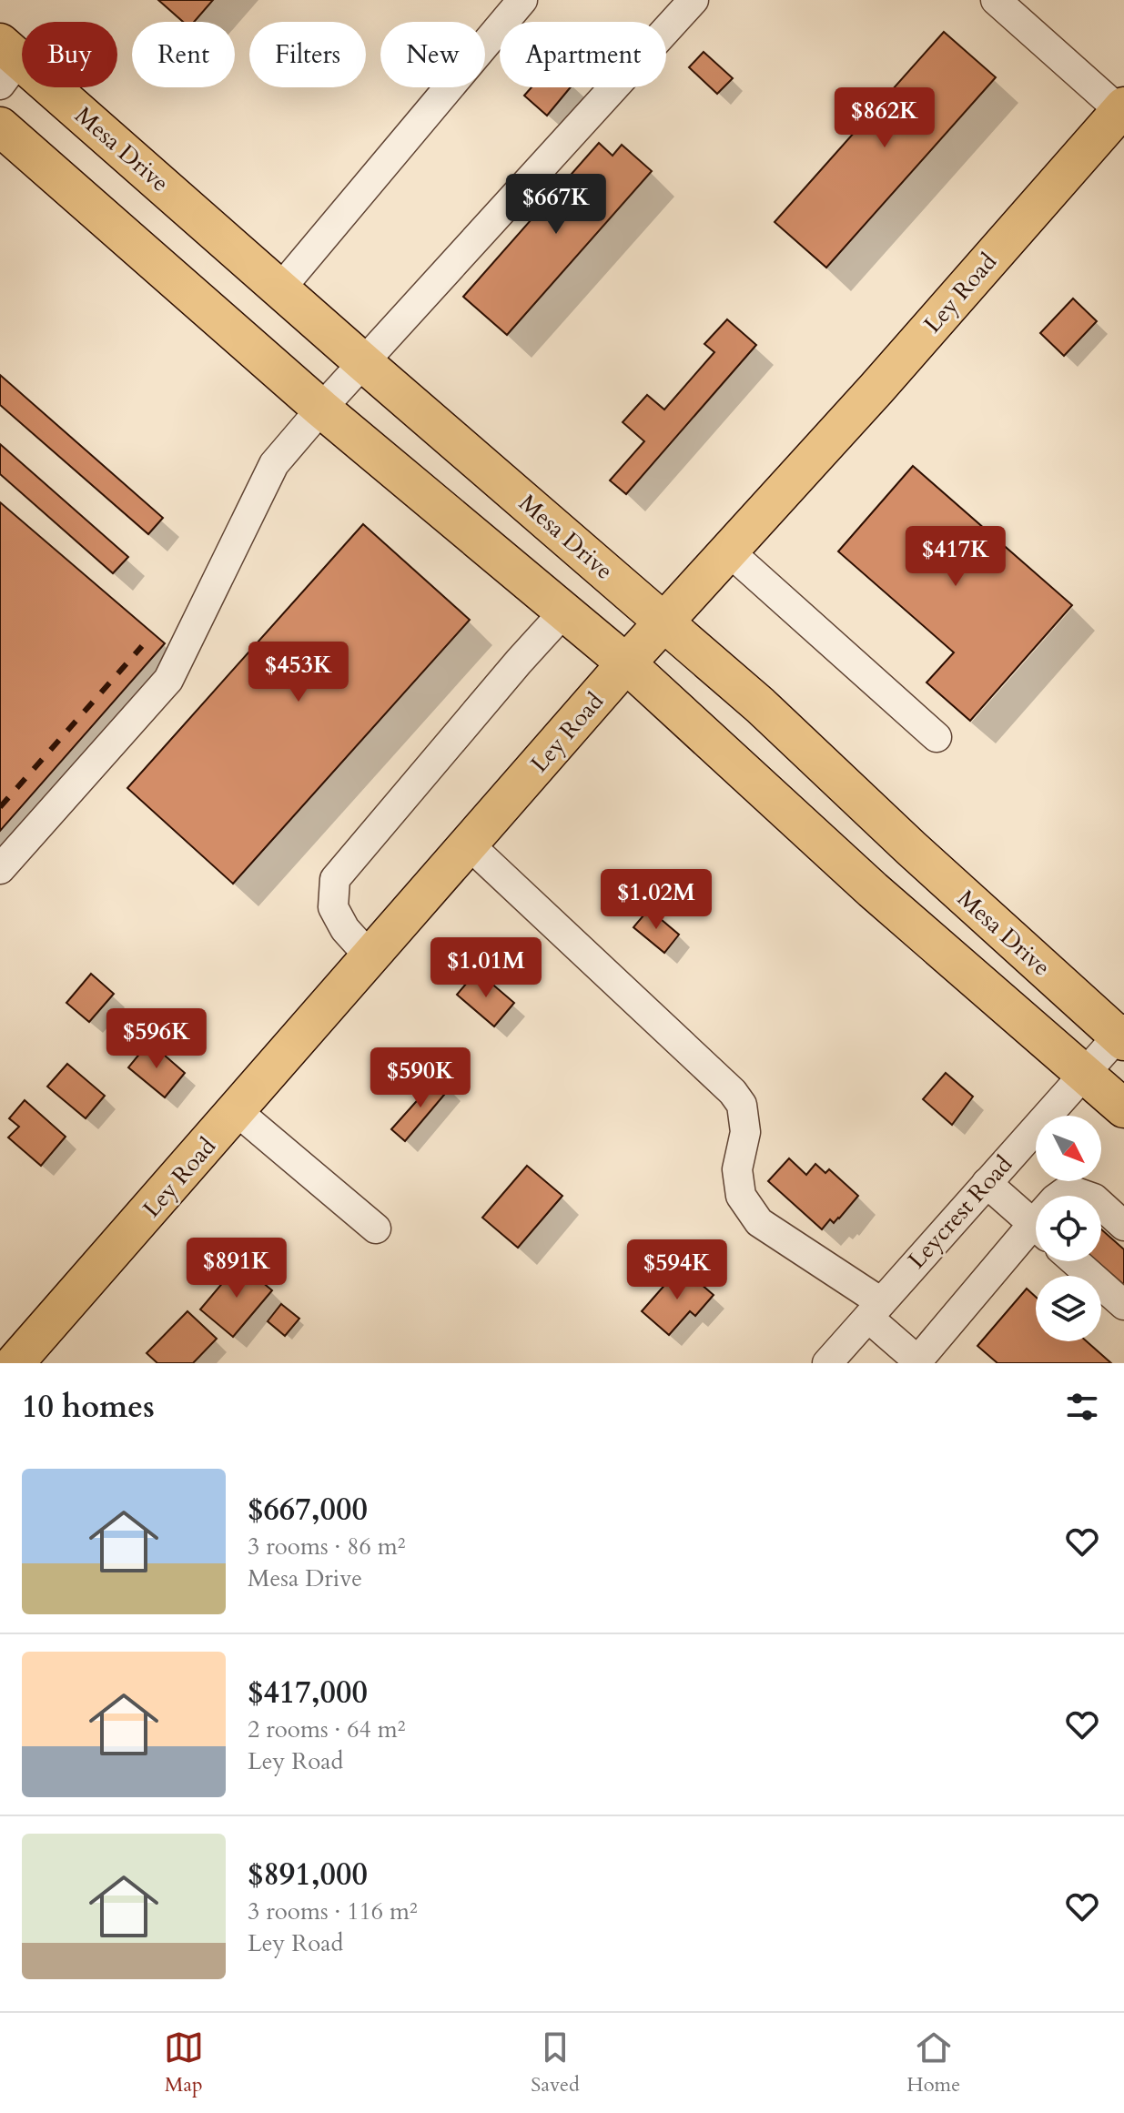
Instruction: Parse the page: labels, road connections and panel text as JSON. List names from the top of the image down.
{
  "streets": {
    "main road": ["Mesa Drive", "Ley Road"],
    "street": ["Leycrest Road"]
  },
  "crossings": [
    ["Mesa Drive", "Ley Road"],
    ["Mesa Drive", "Leycrest Road"]
  ],
  "north": "bottom right",
  "page": {
    "chip": [
      "Buy",
      "Rent",
      "Filters",
      "New",
      "Apartment"
    ],
    "price": [
      "$862K",
      "$667K",
      "$417K",
      "$453K",
      "$1.02M",
      "$1.01M",
      "$596K",
      "$590K",
      "$891K",
      "$594K"
    ],
    "heading": "10 homes",
    "list": [
      {
        "name": "$667,000",
        "note": "3 rooms · 86 m² · Mesa Drive"
      },
      {
        "name": "$417,000",
        "note": "2 rooms · 64 m² · Ley Road"
      },
      {
        "name": "$891,000",
        "note": "3 rooms · 116 m² · Ley Road"
      }
    ],
    "tabs": ["Map", "Saved", "Home"]
  }
}
